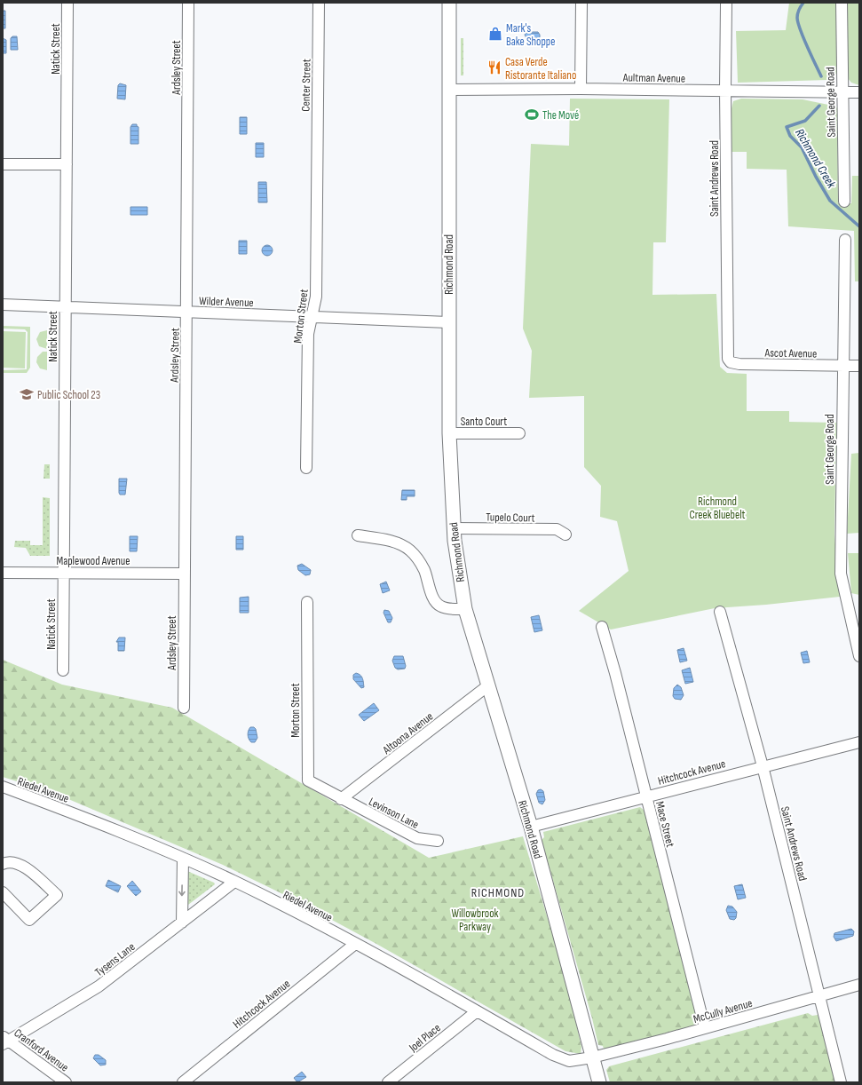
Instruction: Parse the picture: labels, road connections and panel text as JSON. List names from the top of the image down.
{
  "streets": {
    "street": [
      "Natick Street",
      "Ardsley Street",
      "Aultman Avenue",
      "Center Street",
      "Saint George Road",
      "Saint Andrews Road",
      "Richmond Road",
      "Wilder Avenue",
      "Morton Street",
      "Ascot Avenue",
      "Santo Court",
      "Tupelo Court",
      "Maplewood Avenue",
      "Altoona Avenue",
      "Hitchcock Avenue",
      "Riedel Avenue",
      "Levinson Lane",
      "Mace Street",
      "Tysens Lane",
      "McCully Avenue",
      "Joel Place",
      "Cranford Avenue"
    ]
  },
  "crossings": [
    ["Natick Street", "Wilder Avenue"],
    ["Natick Street", "Maplewood Avenue"],
    ["Ardsley Street", "Wilder Avenue"],
    ["Ardsley Street", "Maplewood Avenue"],
    ["Aultman Avenue", "Saint George Road"],
    ["Aultman Avenue", "Saint Andrews Road"],
    ["Aultman Avenue", "Richmond Road"],
    ["Center Street", "Morton Street"],
    ["Saint George Road", "Ascot Avenue"],
    ["Saint Andrews Road", "Ascot Avenue"],
    ["Saint Andrews Road", "Hitchcock Avenue"],
    ["Saint Andrews Road", "McCully Avenue"],
    ["Richmond Road", "Wilder Avenue"],
    ["Richmond Road", "Santo Court"],
    ["Richmond Road", "Tupelo Court"],
    ["Richmond Road", "Altoona Avenue"],
    ["Richmond Road", "Hitchcock Avenue"],
    ["Richmond Road", "Riedel Avenue"],
    ["Richmond Road", "McCully Avenue"],
    ["Wilder Avenue", "Morton Street"],
    ["Morton Street", "Altoona Avenue"],
    ["Morton Street", "Levinson Lane"],
    ["Altoona Avenue", "Levinson Lane"],
    ["Hitchcock Avenue", "Riedel Avenue"],
    ["Hitchcock Avenue", "Mace Street"],
    ["Riedel Avenue", "Tysens Lane"],
    ["Riedel Avenue", "McCully Avenue"],
    ["Riedel Avenue", "Joel Place"],
    ["Mace Street", "McCully Avenue"],
    ["Tysens Lane", "Cranford Avenue"]
  ],
  "districts": ["RICHMOND"],
  "water": ["Richmond Creek"],
  "parks": ["Richmond Creek Bluebelt", "Willowbrook Parkway"],
  "places": {
    "shop": ["Mark's Bake Shoppe"],
    "restaurant": ["Casa Verde Ristorante Italiano"],
    "sports": ["The Mové"],
    "school or university": ["Public School 23"]
  }
}
